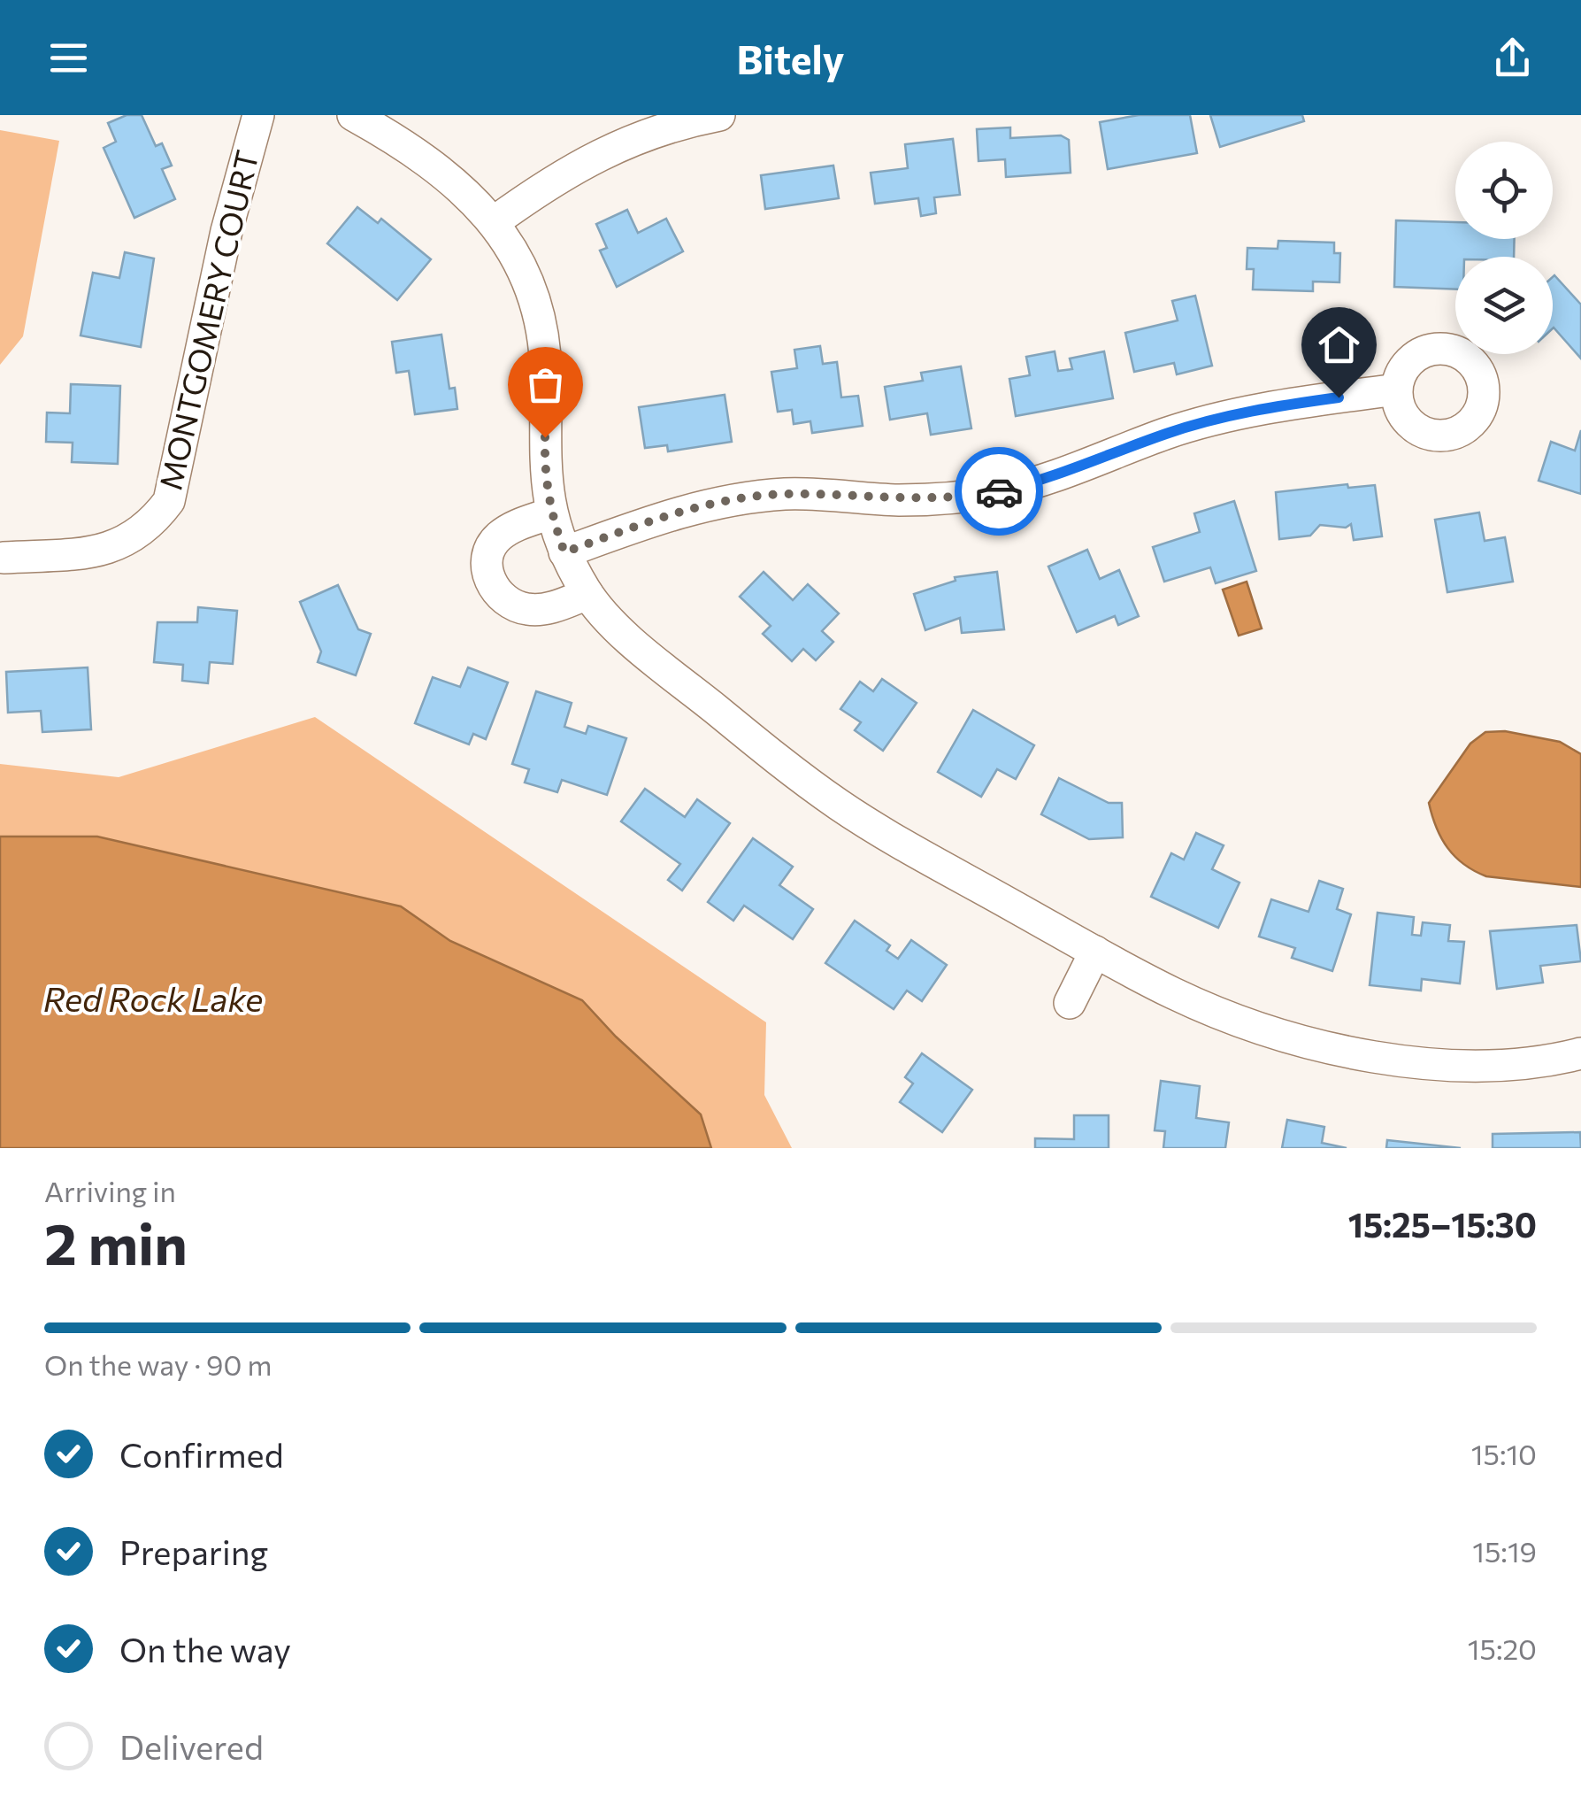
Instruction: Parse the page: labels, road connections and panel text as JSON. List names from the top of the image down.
{
  "streets": {
    "street": ["MONTGOMERY COURT"]
  },
  "water": ["Red Rock Lake"],
  "page": {
    "header": "Bitely",
    "heading": ["2 min", "Arriving in", "15:25–15:30"],
    "bar": "On the way · 90 m",
    "list": [
      ["Confirmed", "15:10"],
      ["Preparing", "15:19"],
      ["On the way", "15:20"],
      "Delivered"
    ]
  }
}
